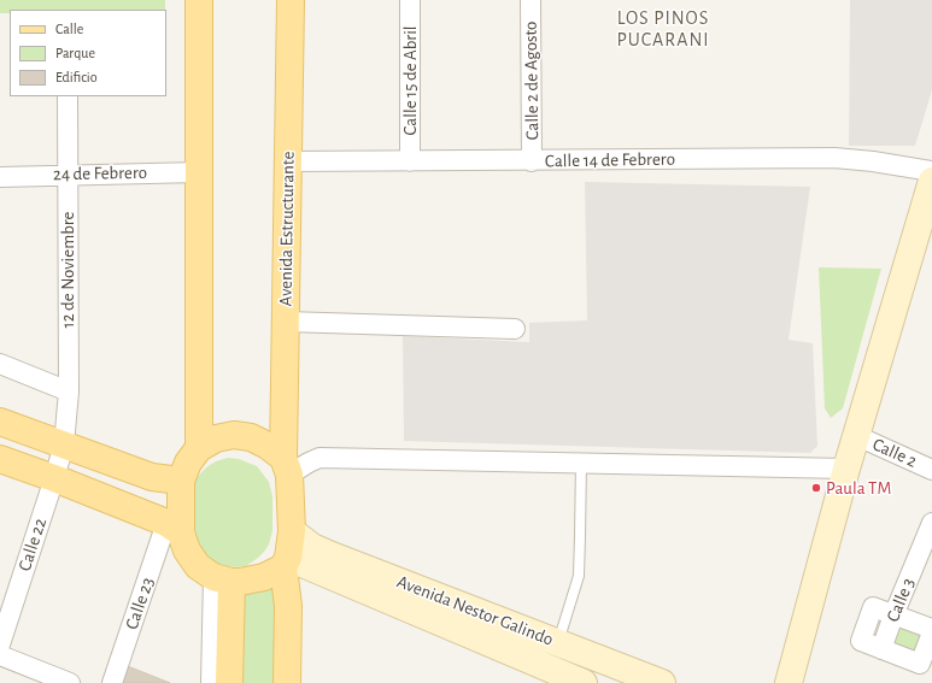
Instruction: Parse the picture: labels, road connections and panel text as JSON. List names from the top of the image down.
{
  "streets": {
    "main road": ["Avenida Estructurante", "Avenida Nestor Galindo"],
    "street": [
      "Calle 15 de Abril",
      "Calle 2 de Agosto",
      "Calle 14 de Febrero",
      "24 de Febrero",
      "12 de Noviembre",
      "Calle 2",
      "Calle 22",
      "Calle 3",
      "Calle 23"
    ]
  },
  "crossings": [
    ["Calle 15 de Abril", "Calle 14 de Febrero"],
    ["Calle 2 de Agosto", "Calle 14 de Febrero"],
    ["Calle 14 de Febrero", "Avenida Estructurante"],
    ["24 de Febrero", "12 de Noviembre"],
    ["Avenida Estructurante", "Calle 23"],
    ["Avenida Estructurante", "Avenida Nestor Galindo"],
    ["12 de Noviembre", "Calle 22"],
    ["Calle 23", "Avenida Nestor Galindo"]
  ],
  "districts": ["LOS PINOS PUCARANI"],
  "places": ["Paula TM"],
  "legend": ["Calle", "Parque", "Edificio"]
}
